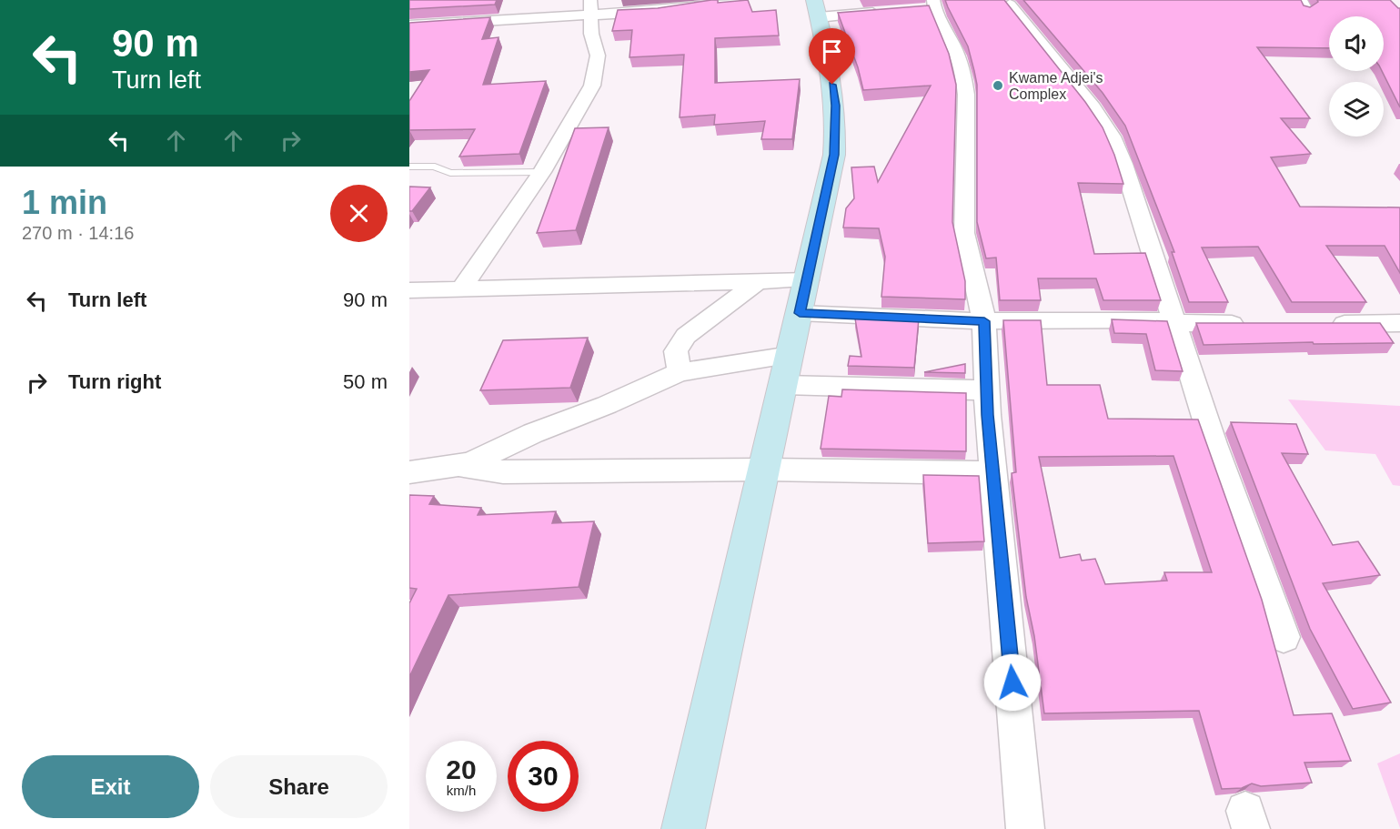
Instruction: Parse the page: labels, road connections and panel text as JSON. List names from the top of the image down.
{
  "places": ["Kwame Adjei's Complex"],
  "page": {
    "turn": ["90 m", "Turn left"],
    "heading": ["1 min", "270 m · 14:16"],
    "list": [
      {
        "name": "Turn left",
        "value": "90 m"
      },
      {
        "name": "Turn right",
        "value": "50 m"
      }
    ],
    "speed": "20 km/h",
    "limit": "30",
    "buttons": ["Exit", "Share"]
  }
}
